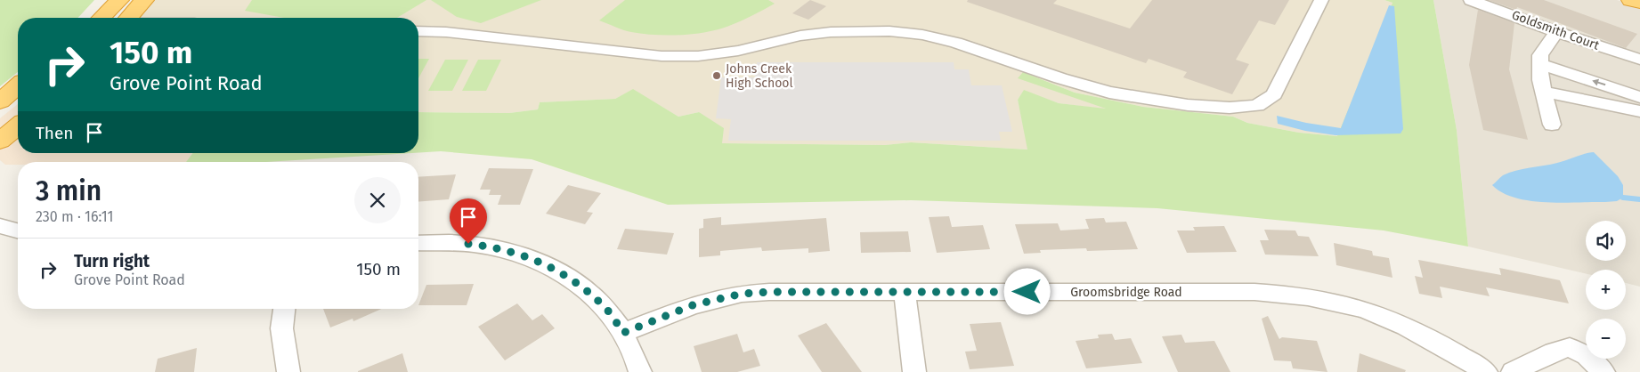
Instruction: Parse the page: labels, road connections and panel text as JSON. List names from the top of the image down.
{
  "streets": {
    "street": ["Goldsmith Court", "Groomsbridge Road"]
  },
  "places": ["Johns Creek High School"],
  "page": {
    "turn": ["150 m", "Grove Point Road"],
    "then": "Then",
    "heading": ["3 min", "230 m · 16:11"],
    "map_buttons": ["+", "−"],
    "list": [
      {
        "name": "Turn right",
        "note": "Grove Point Road",
        "value": "150 m"
      }
    ]
  }
}
